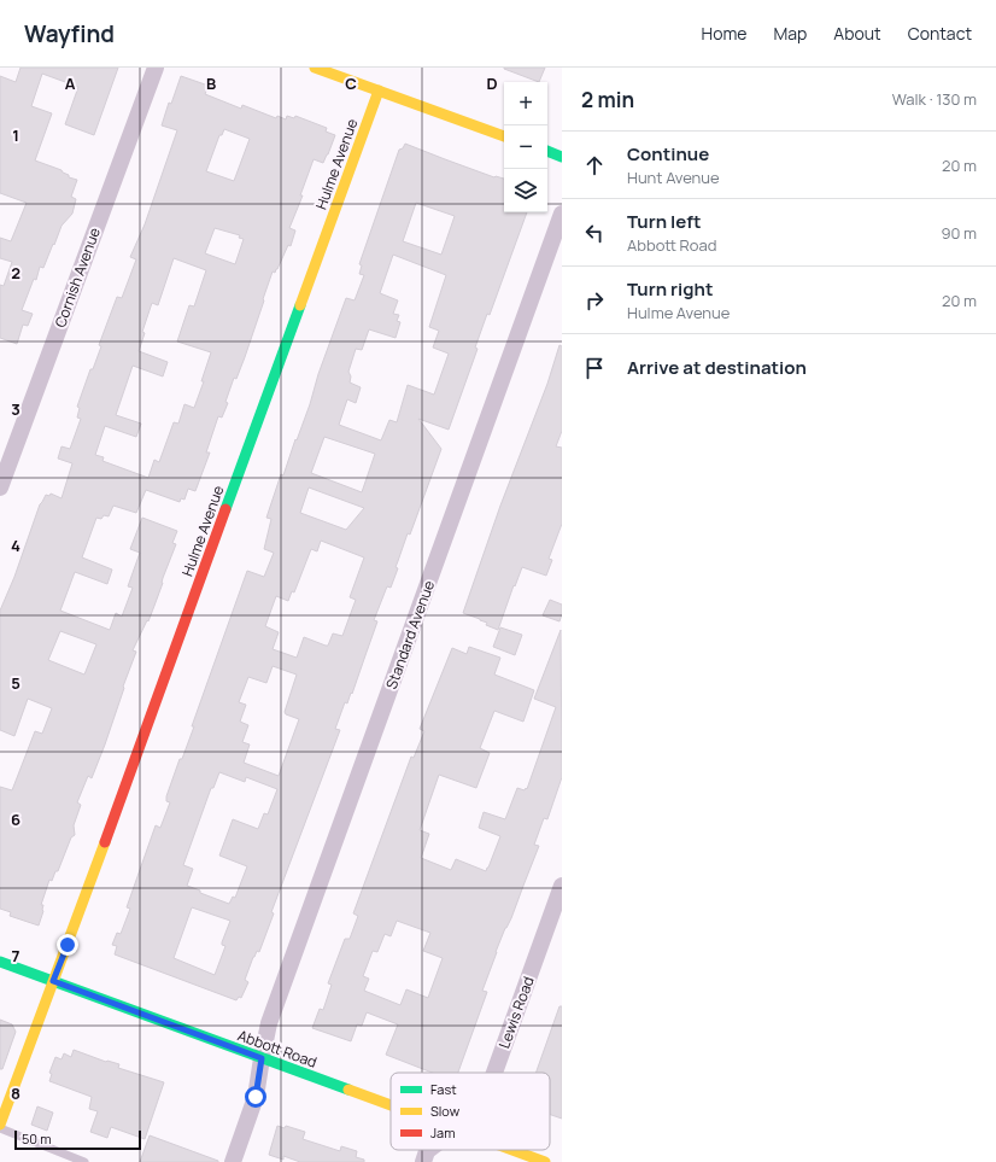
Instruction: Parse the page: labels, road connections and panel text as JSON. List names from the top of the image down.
{
  "streets": {
    "street": [
      "Hulme Avenue",
      "Cornish Avenue",
      "Standard Avenue",
      "Lewis Road",
      "Abbott Road"
    ]
  },
  "crossings": [
    ["Hulme Avenue", "Abbott Road"],
    ["Standard Avenue", "Abbott Road"]
  ],
  "legend": ["Fast", "Slow", "Jam"],
  "scale_bar": "50 m",
  "page": {
    "header": "Wayfind",
    "nav": [
      "Home",
      "Map",
      "About",
      "Contact"
    ],
    "heading": ["2 min", "Walk · 130 m"],
    "map_buttons": ["+", "−"],
    "list": [
      ["Continue", "Hunt Avenue", "20 m"],
      ["Turn left", "Abbott Road", "90 m"],
      ["Turn right", "Hulme Avenue", "20 m"],
      "Arrive at destination"
    ],
    "scale": "50 m"
  },
  "grid": {
    "columns": [
      "A",
      "B",
      "C",
      "D"
    ],
    "rows": [
      "1",
      "2",
      "3",
      "4",
      "5",
      "6",
      "7",
      "8"
    ]
  }
}
